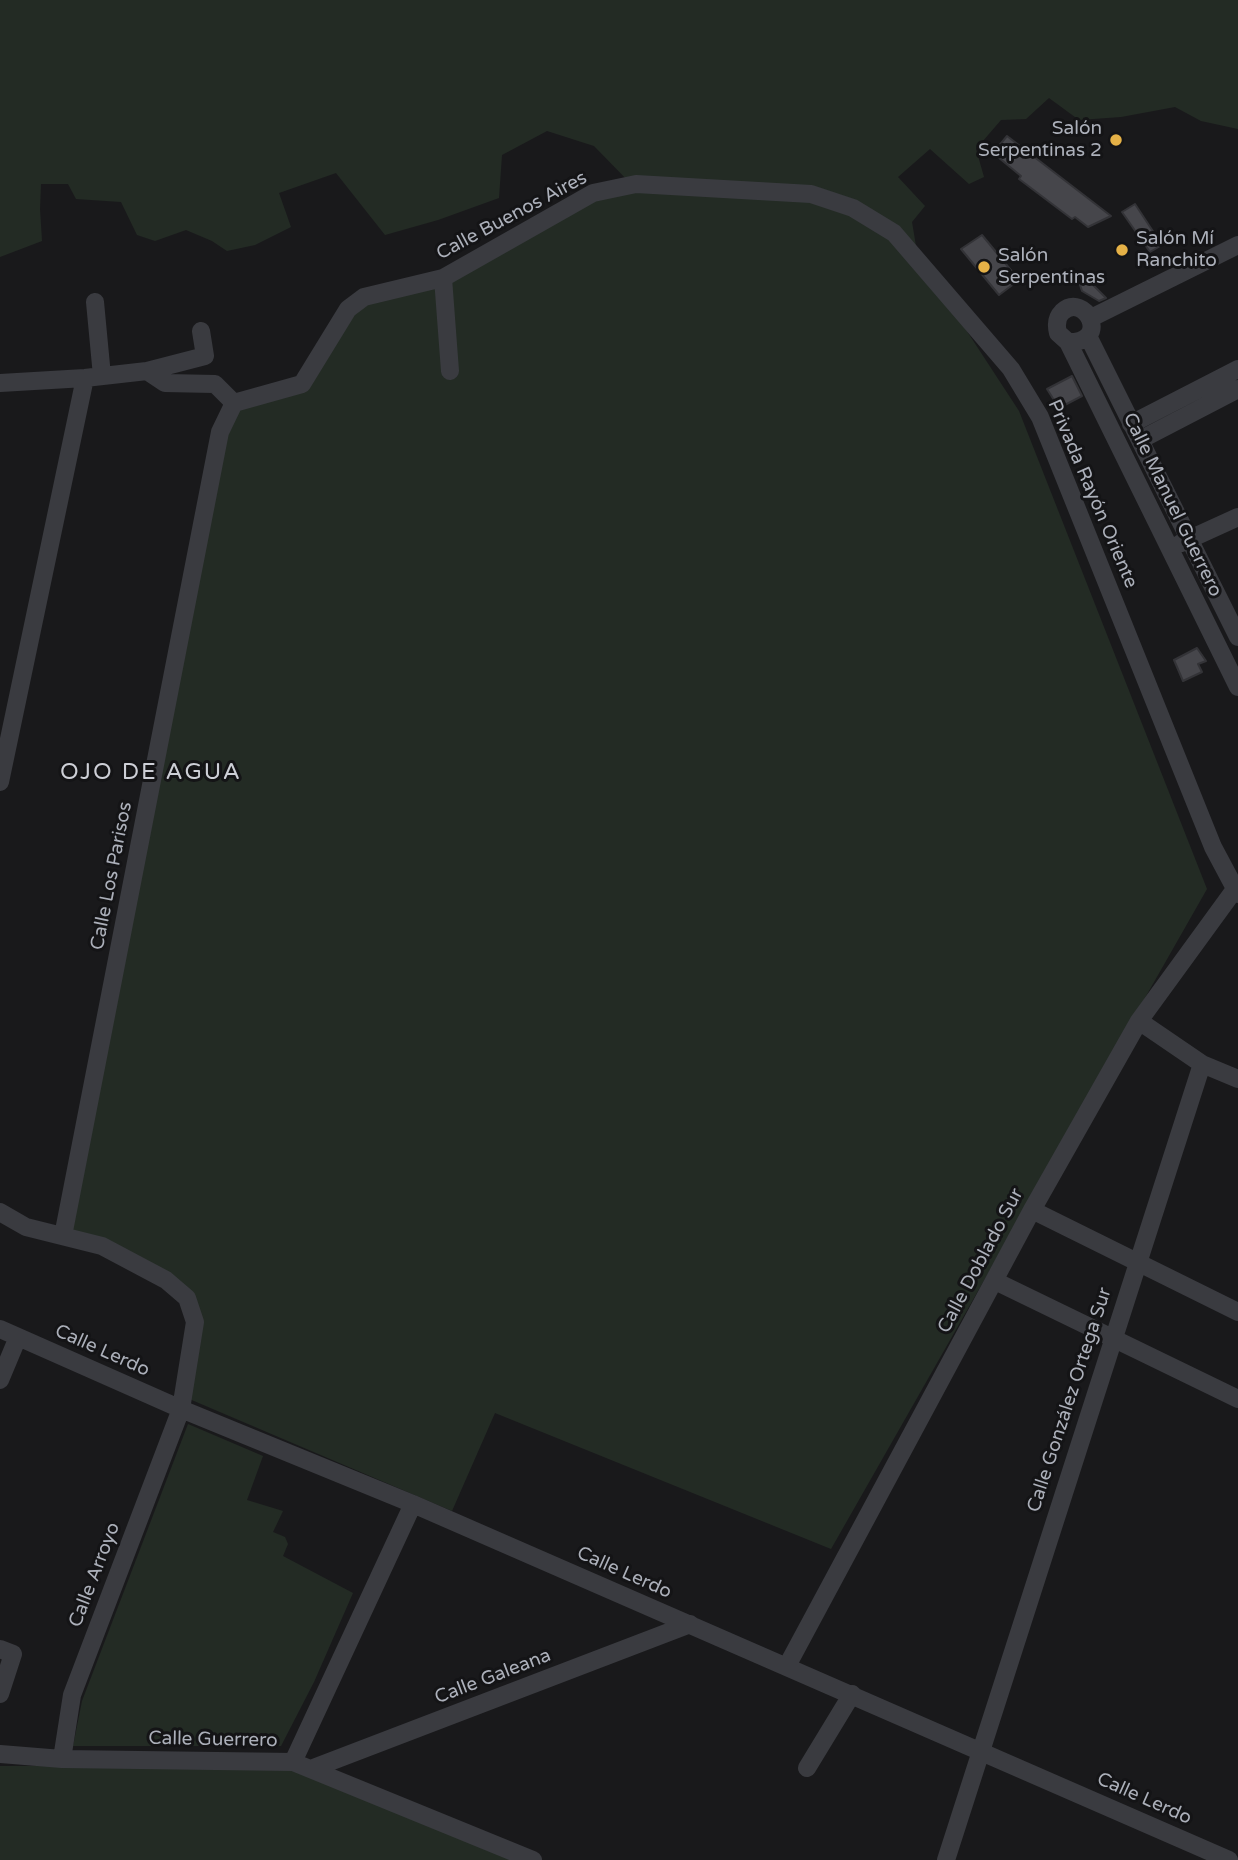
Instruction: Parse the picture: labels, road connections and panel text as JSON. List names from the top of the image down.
{
  "streets": {
    "street": [
      "Calle Buenos Aires",
      "Privada Rayón Oriente",
      "Calle Manuel Guerrero",
      "Calle Los Parisos",
      "Calle Doblado Sur",
      "Calle Lerdo",
      "Calle González Ortega Sur",
      "Calle Arroyo",
      "Calle Galeana",
      "Calle Guerrero"
    ]
  },
  "crossings": [
    ["Calle Buenos Aires", "Privada Rayón Oriente"],
    ["Calle Buenos Aires", "Calle Los Parisos"],
    ["Privada Rayón Oriente", "Calle Doblado Sur"],
    ["Calle Los Parisos", "Calle Arroyo"],
    ["Calle Doblado Sur", "Calle Lerdo"],
    ["Calle Lerdo", "Calle González Ortega Sur"],
    ["Calle Lerdo", "Calle Arroyo"],
    ["Calle Lerdo", "Calle Galeana"],
    ["Calle Arroyo", "Calle Guerrero"],
    ["Calle Galeana", "Calle Guerrero"]
  ],
  "districts": ["OJO DE AGUA"],
  "places": ["Salón Serpentinas 2", "Salón Mí Ranchito", "Salón Serpentinas"]
}
